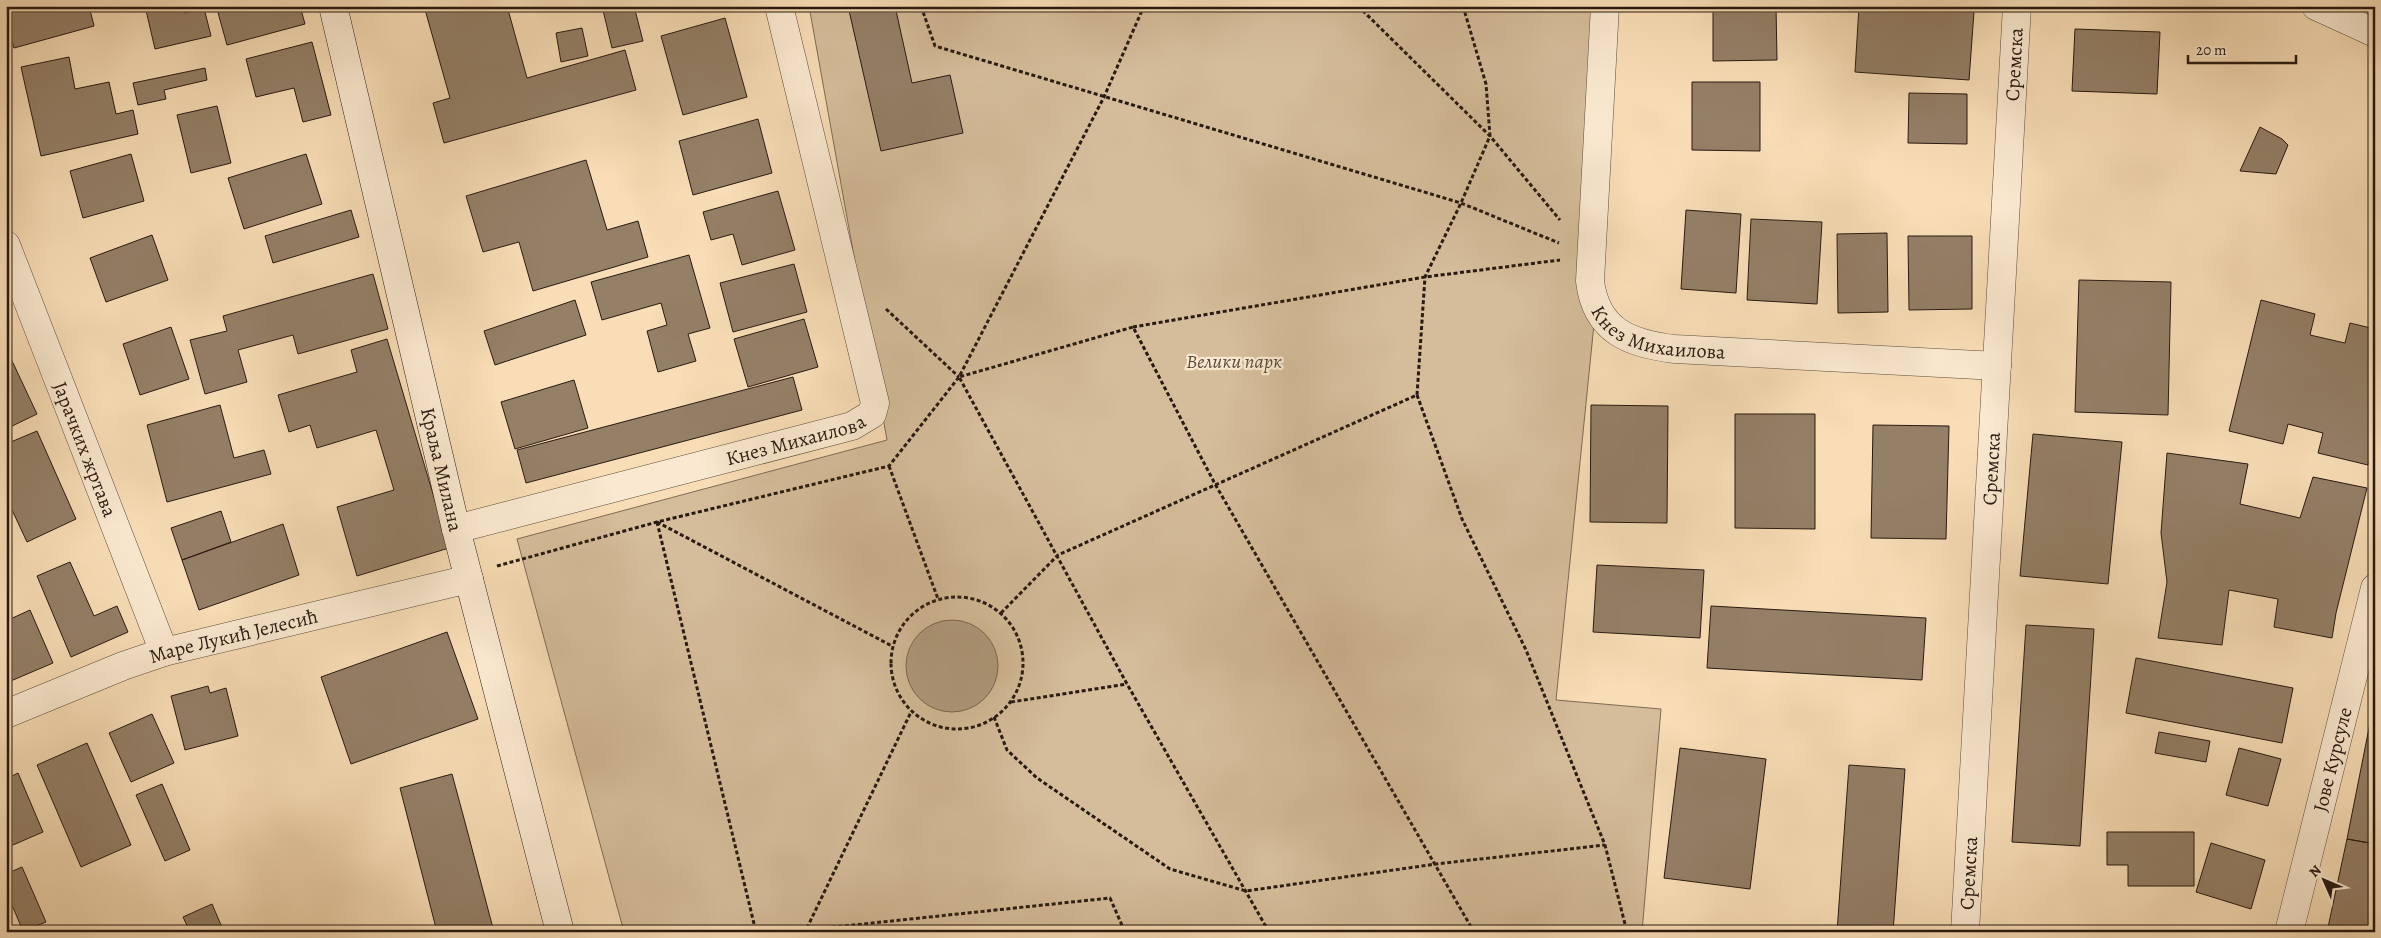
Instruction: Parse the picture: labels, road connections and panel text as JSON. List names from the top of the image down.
{
  "streets": {
    "street": [
      "Сремска",
      "Кнез Михаилова",
      "Јарачких жртава",
      "Краља Милана",
      "Маре Лукић Јелесић",
      "Јове Курсуле"
    ]
  },
  "crossings": [
    ["Сремска", "Кнез Михаилова"],
    ["Кнез Михаилова", "Краља Милана"],
    ["Јарачких жртава", "Маре Лукић Јелесић"],
    ["Краља Милана", "Маре Лукић Јелесић"]
  ],
  "parks": ["Велики парк"],
  "scale_bar": "20 m",
  "north": "top left"
}
